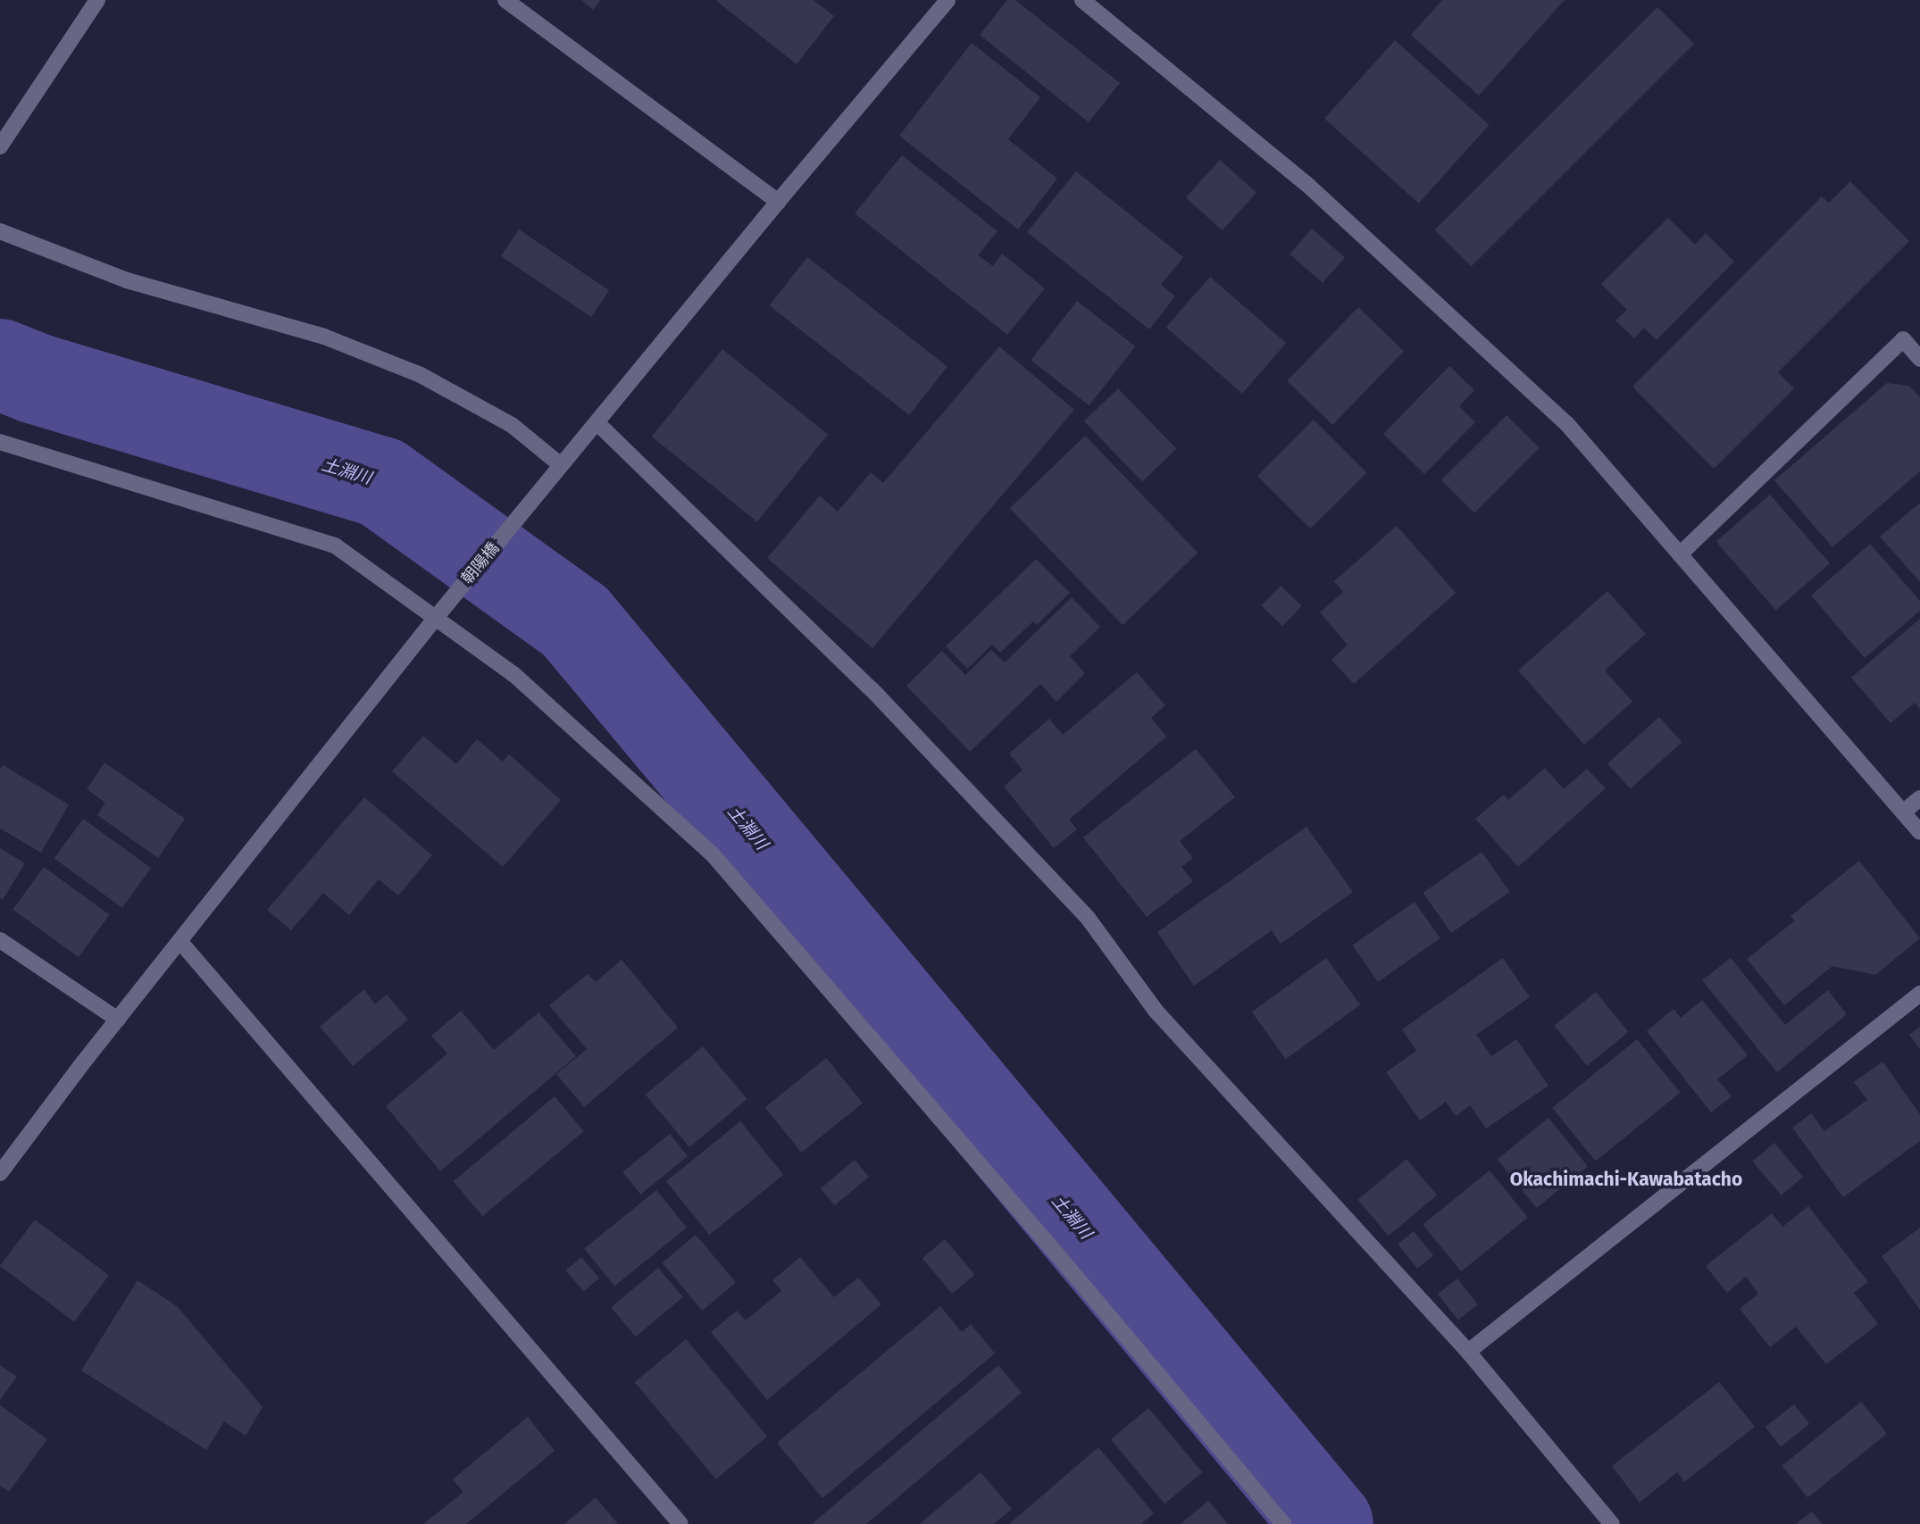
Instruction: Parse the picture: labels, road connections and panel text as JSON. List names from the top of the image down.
{
  "streets": {
    "street": ["朝陽橋"]
  },
  "districts": ["Okachimachi-Kawabatacho"],
  "water": ["土淵川"]
}
